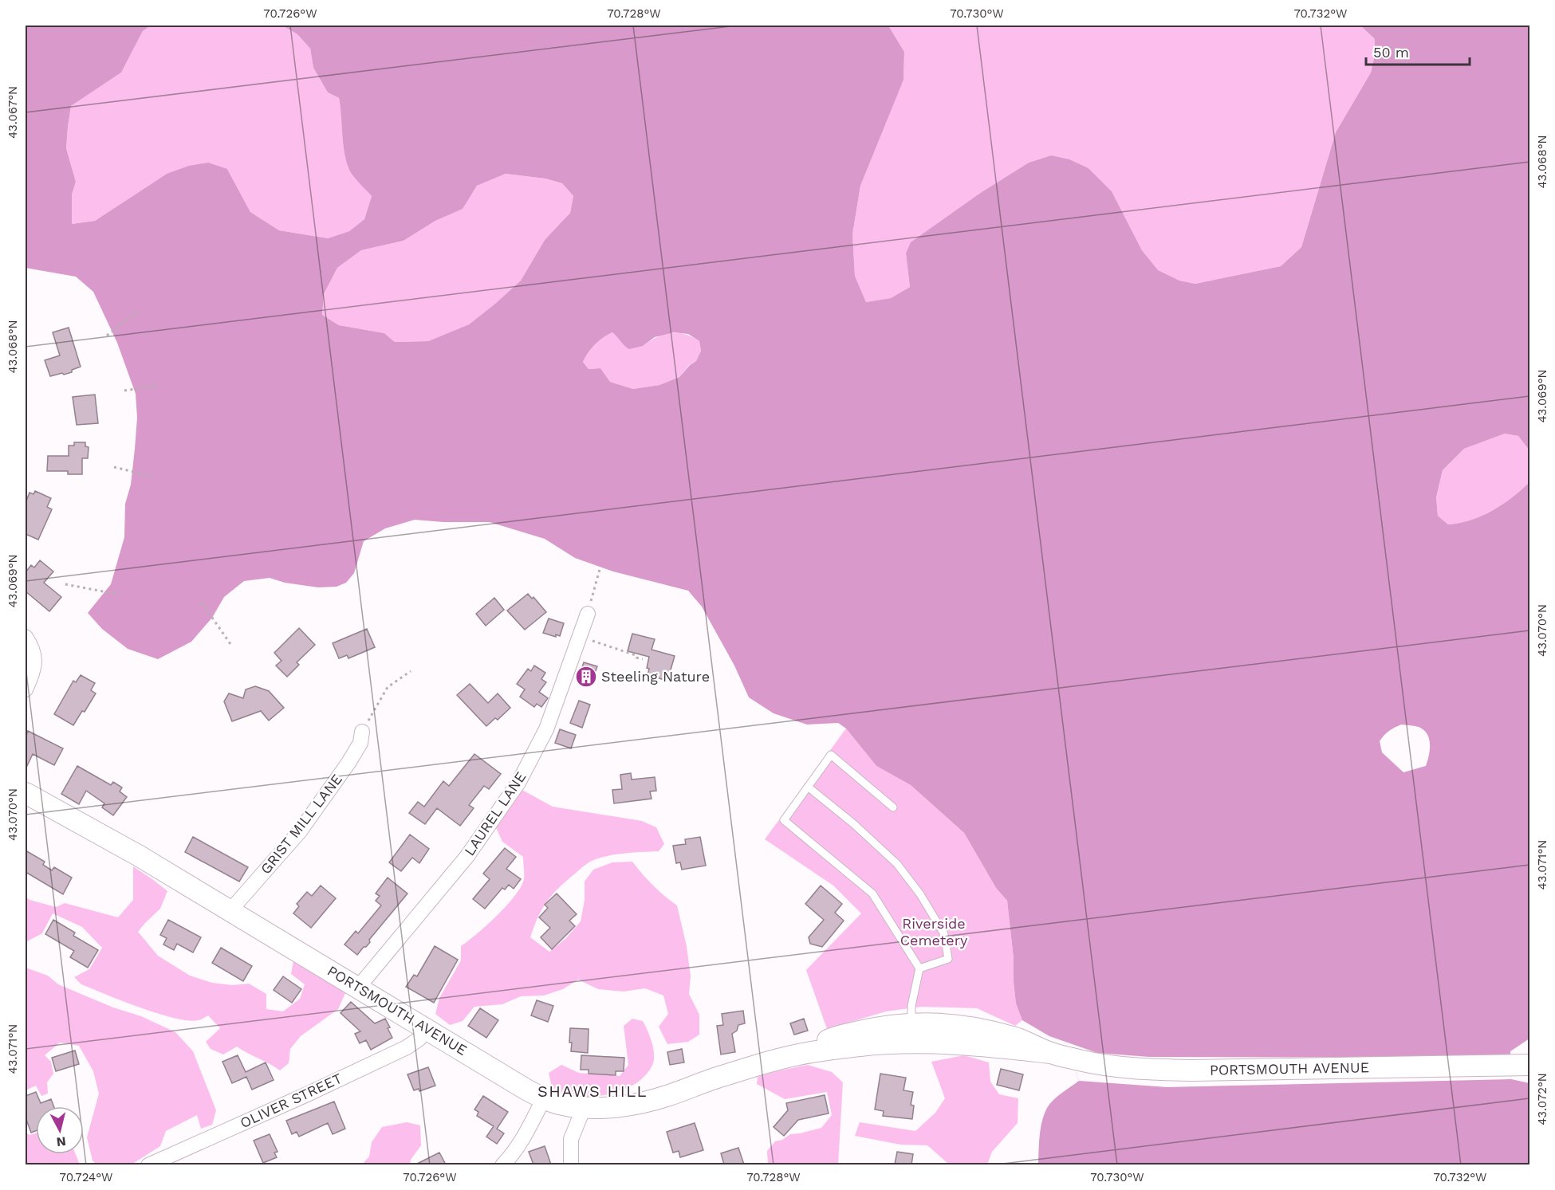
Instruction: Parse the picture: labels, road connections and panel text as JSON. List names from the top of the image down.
{
  "streets": {
    "main road": ["PORTSMOUTH AVENUE"],
    "street": ["LAUREL LANE", "GRIST MILL LANE", "OLIVER STREET"]
  },
  "crossings": [
    ["LAUREL LANE", "PORTSMOUTH AVENUE"],
    ["GRIST MILL LANE", "PORTSMOUTH AVENUE"],
    ["PORTSMOUTH AVENUE", "OLIVER STREET"]
  ],
  "districts": ["SHAWS HILL"],
  "parks": ["Riverside Cemetery"],
  "places": {
    "building": ["Steeling Nature"]
  },
  "scale_bar": "50 m",
  "north": "bottom",
  "coordinates": [
    "70.726°W",
    "70.728°W",
    "70.730°W",
    "70.732°W",
    "43.067°N",
    "43.068°N",
    "43.069°N",
    "43.070°N",
    "43.071°N",
    "43.072°N",
    "70.724°W"
  ]
}
